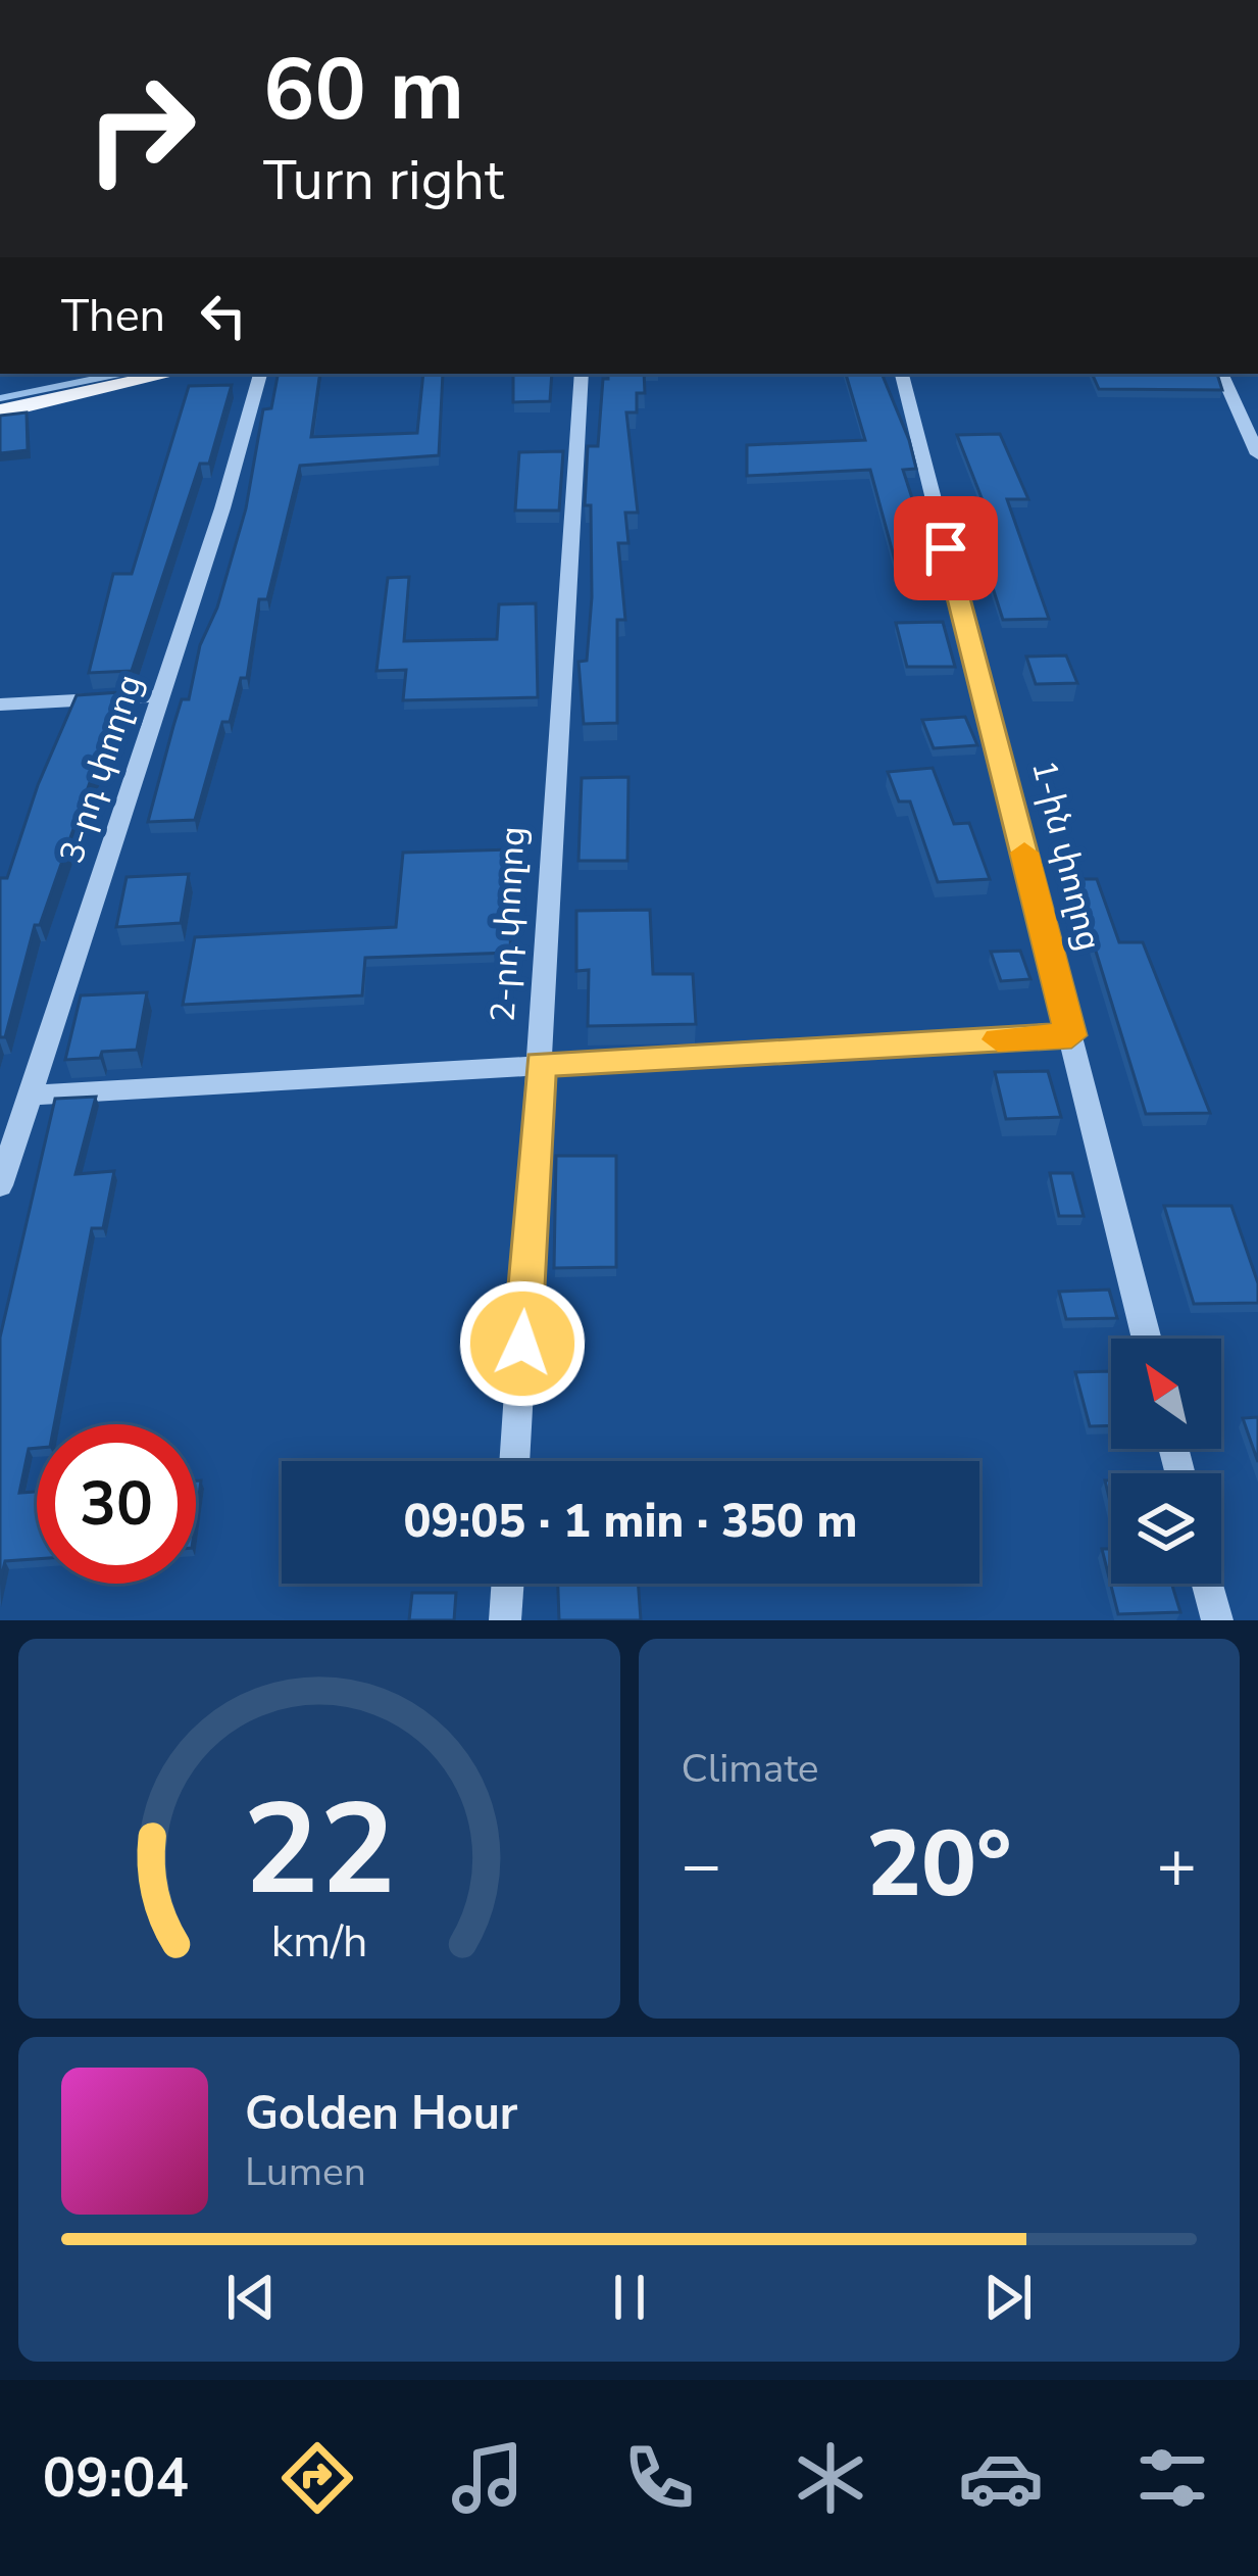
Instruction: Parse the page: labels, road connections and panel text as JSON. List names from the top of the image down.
{
  "streets": {
    "street": ["3-րդ փողոց", "1-ին փողոց", "2-րդ փողոց"]
  },
  "north": "top left",
  "page": {
    "turn": ["60 m", "Turn right"],
    "then": "Then",
    "limit": "30",
    "trip": "09:05 · 1 min · 350 m",
    "tile": "Climate",
    "heat": ["−", "20°", "+"],
    "song": ["Golden Hour", "Lumen"],
    "tabs": "09:04",
    "gauge": ["22", "km/h"]
  }
}
